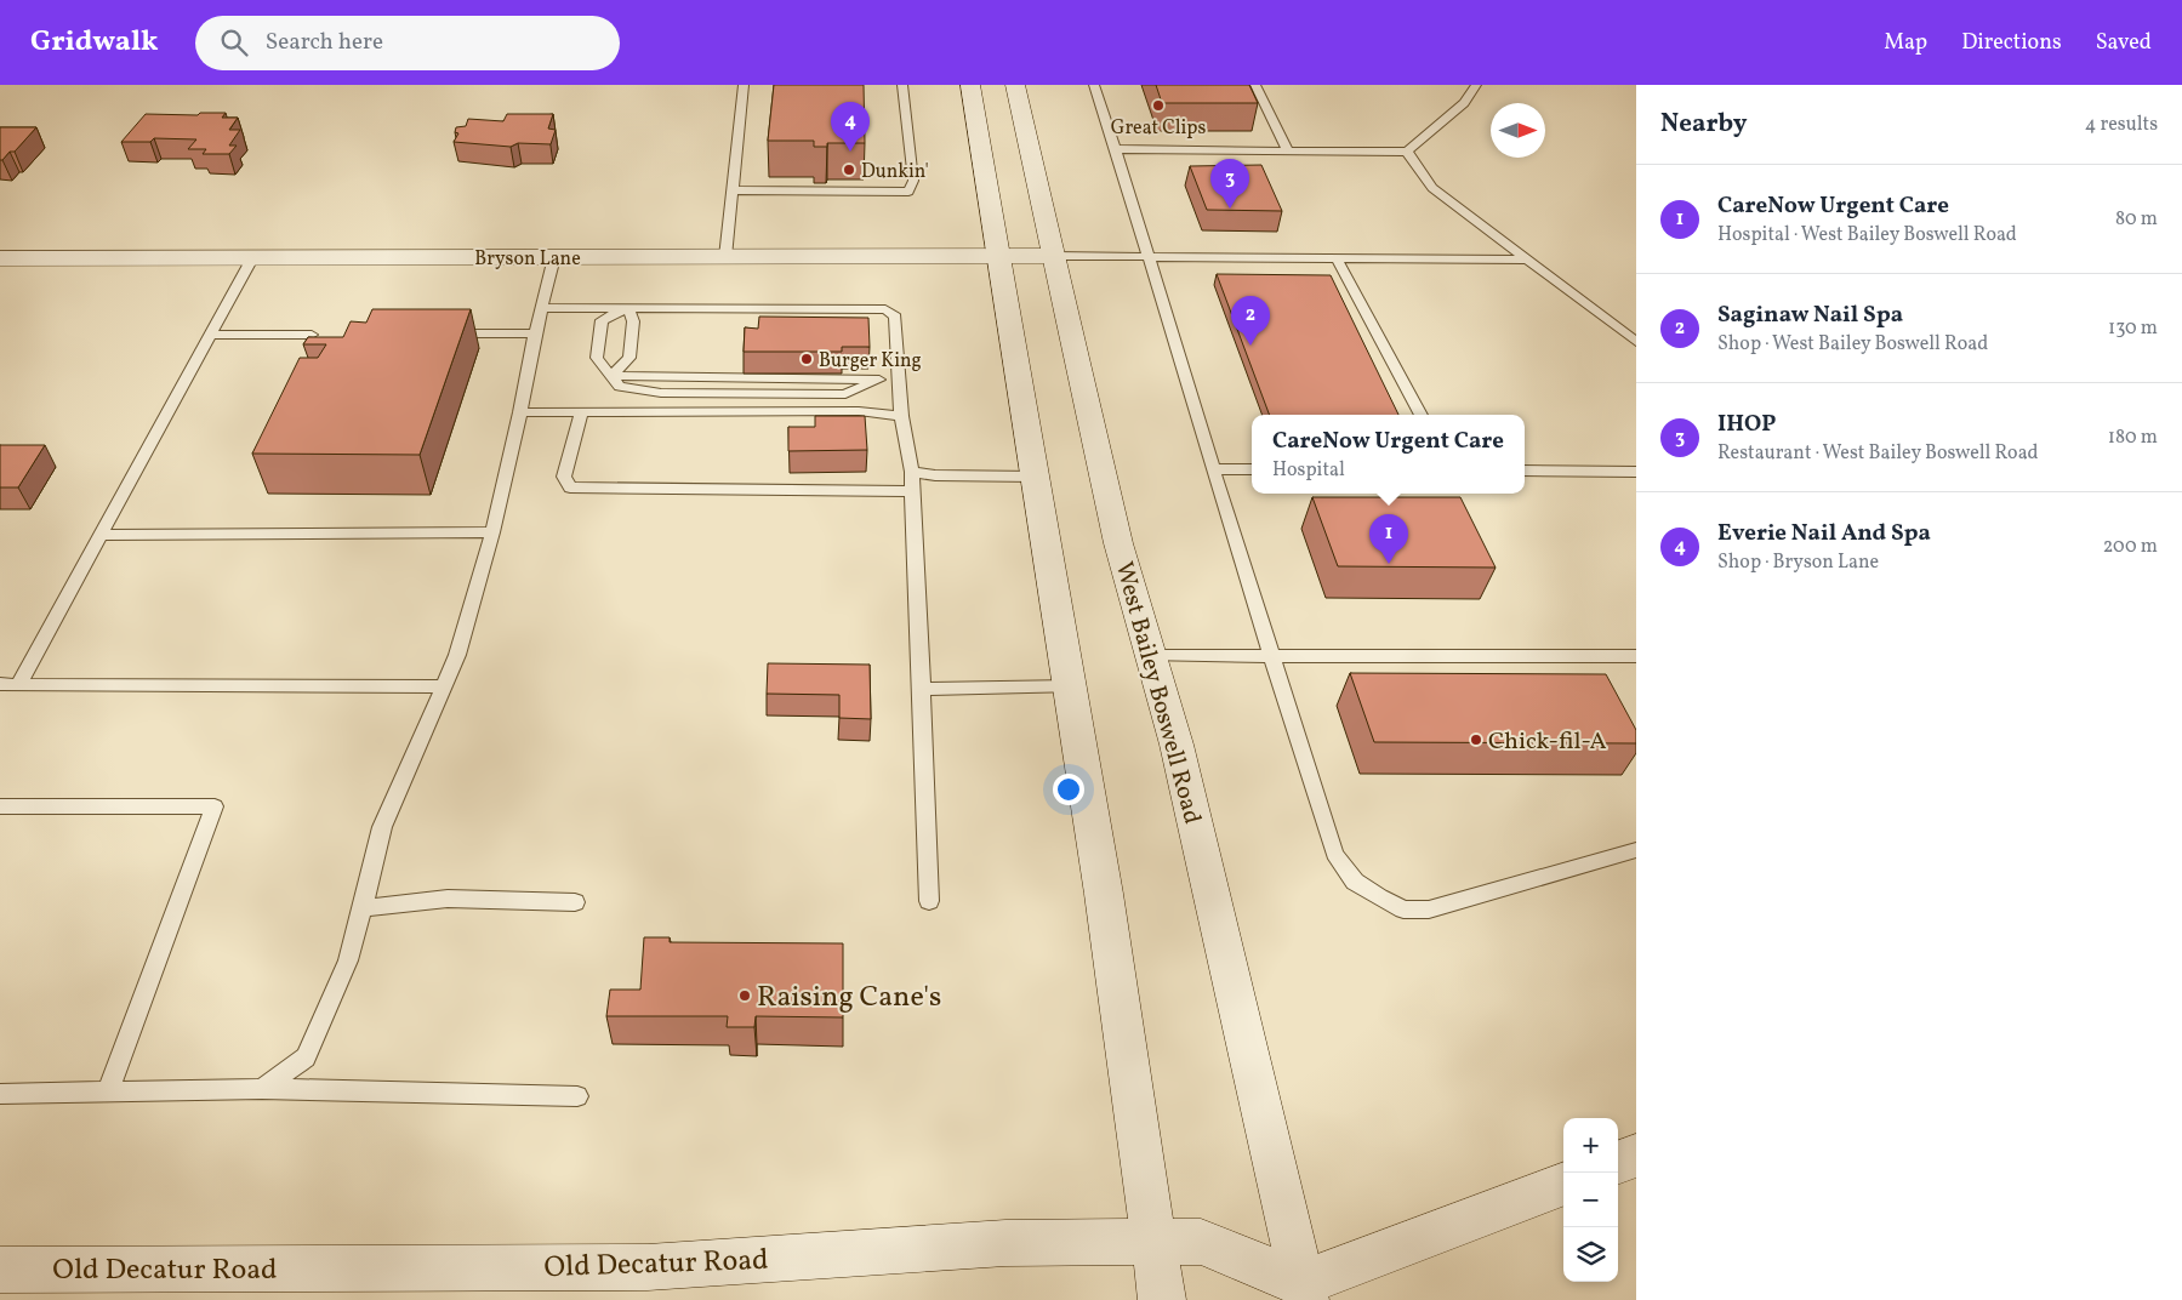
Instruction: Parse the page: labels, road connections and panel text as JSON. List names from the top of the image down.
{
  "streets": {
    "main road": ["Bryson Lane", "West Bailey Boswell Road", "Old Decatur Road"]
  },
  "crossings": [
    ["Bryson Lane", "West Bailey Boswell Road"],
    ["West Bailey Boswell Road", "Old Decatur Road"]
  ],
  "places": [
    "Great Clips",
    "Dunkin'",
    "Burger King",
    "Chick-fil-A",
    "Raising Cane's"
  ],
  "north": "right",
  "page": {
    "header": "Gridwalk",
    "search": "Search here",
    "nav": ["Map", "Directions", "Saved"],
    "heading": ["Nearby", "4 results"],
    "pins": [
      "4",
      "3",
      "2",
      "1"
    ],
    "list": [
      {
        "mark": "1",
        "name": "CareNow Urgent Care",
        "note": "Hospital · West Bailey Boswell Road",
        "value": "80 m"
      },
      {
        "mark": "2",
        "name": "Saginaw Nail Spa",
        "note": "Shop · West Bailey Boswell Road",
        "value": "130 m"
      },
      {
        "mark": "3",
        "name": "IHOP",
        "note": "Restaurant · West Bailey Boswell Road",
        "value": "180 m"
      },
      {
        "mark": "4",
        "name": "Everie Nail And Spa",
        "note": "Shop · Bryson Lane",
        "value": "200 m"
      }
    ],
    "popup": ["CareNow Urgent Care", "Hospital"],
    "map_buttons": ["+", "−"]
  }
}
